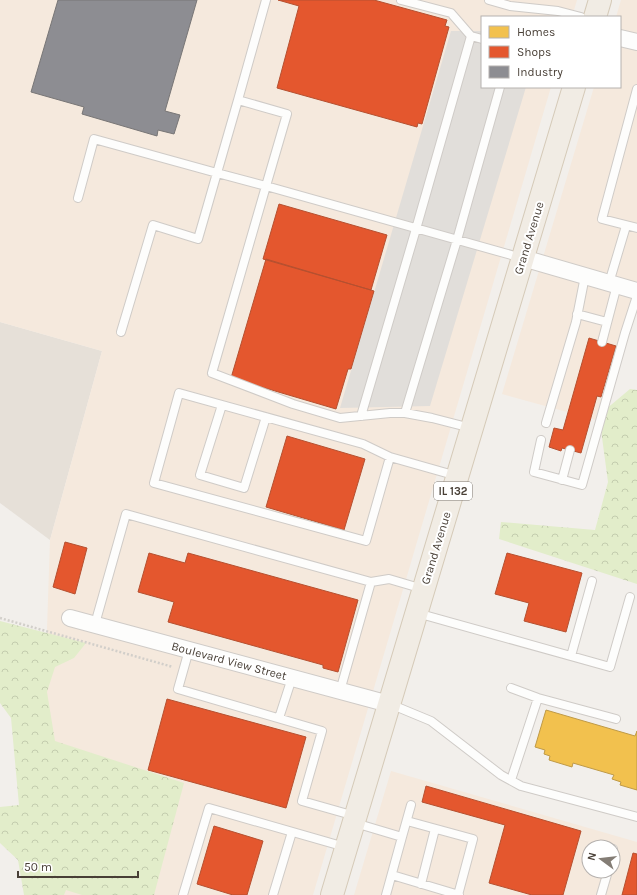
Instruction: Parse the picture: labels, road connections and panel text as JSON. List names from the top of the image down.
{
  "streets": {
    "main road": ["Grand Avenue", "IL 132"],
    "street": ["Boulevard View Street"]
  },
  "crossings": [
    ["Grand Avenue", "Boulevard View Street"]
  ],
  "legend": ["Homes", "Shops", "Industry"],
  "scale_bar": "50 m",
  "north": "left"
}
